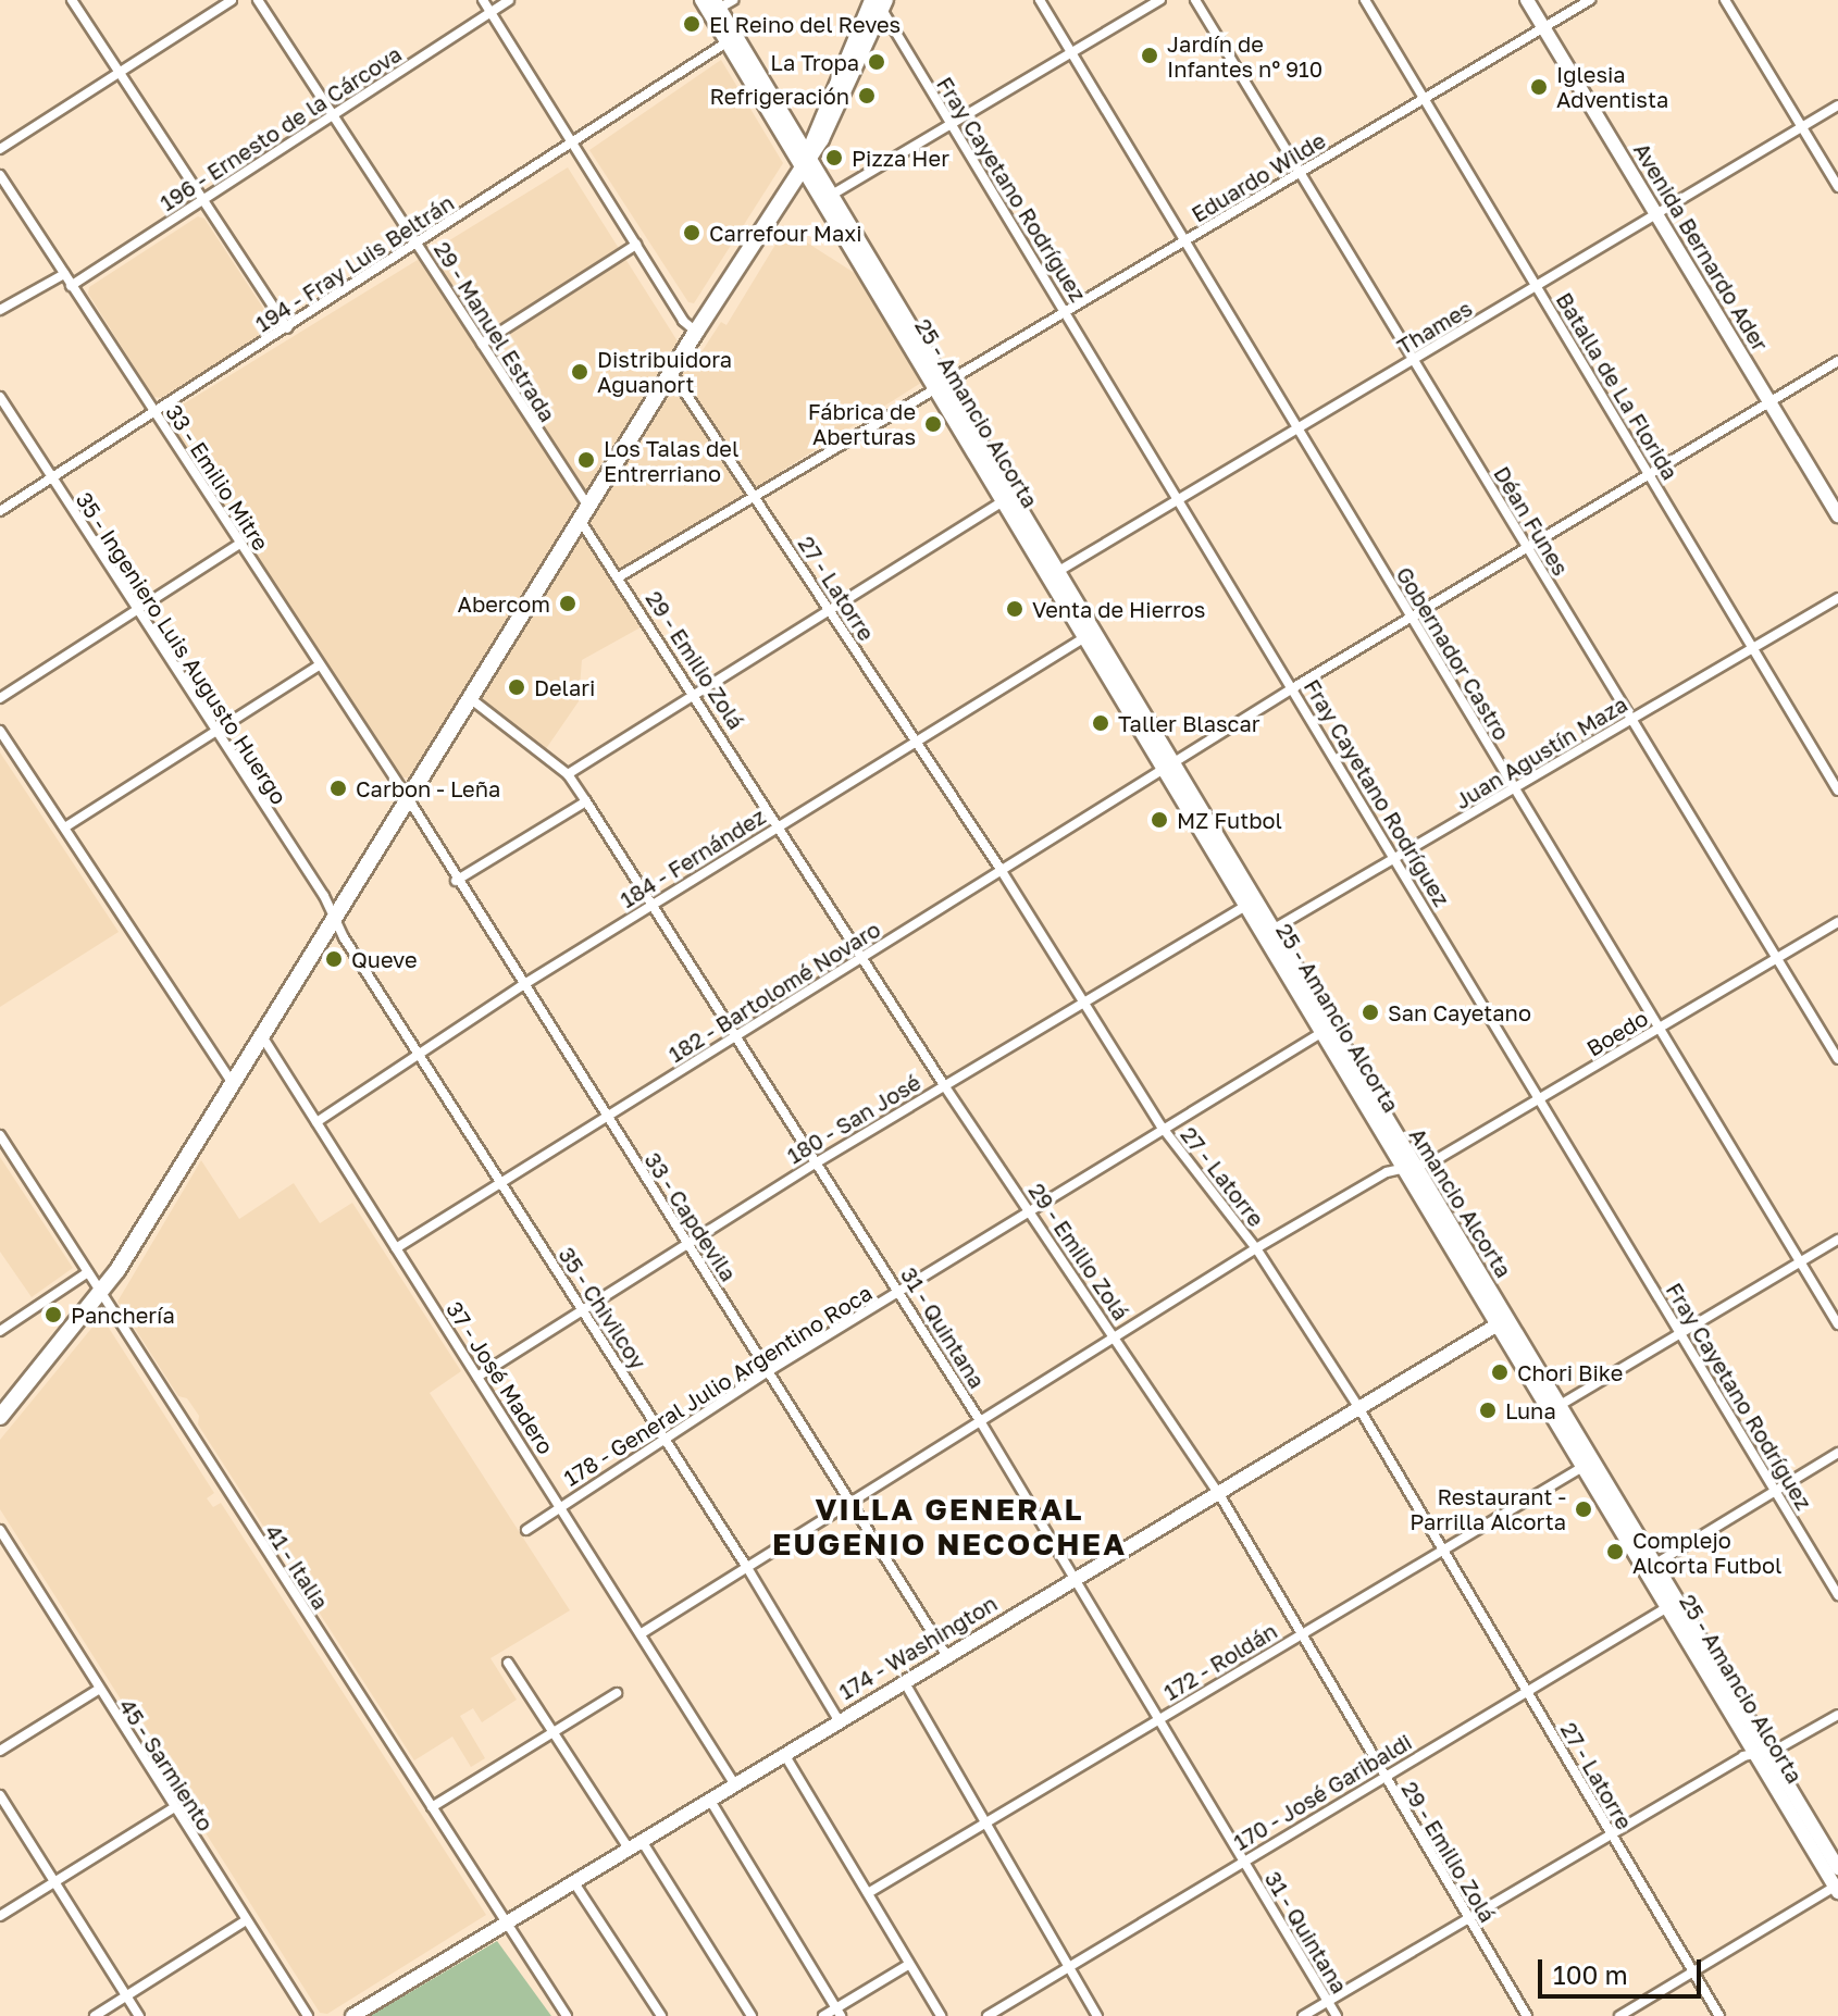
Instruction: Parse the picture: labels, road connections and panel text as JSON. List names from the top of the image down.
{
  "streets": {
    "main road": [
      "Avenida Bernardo Ader",
      "25 - Amancio Alcorta",
      "Amancio Alcorta",
      "174 - Washington"
    ],
    "street": [
      "196 - Ernesto de la Cárcova",
      "Eduardo Wilde",
      "Fray Cayetano Rodríguez",
      "194 - Fray Luis Beltrán",
      "Thames",
      "29 - Manuel Estrada",
      "Batalla de La Florida",
      "33 - Emilio Mitre",
      "Déan Funes",
      "27 - Latorre",
      "35 - Ingeniero Luis Augusto Huergo",
      "Gobernador Castro",
      "29 - Emilio Zolá",
      "Juan Agustín Maza",
      "184 - Fernández",
      "182 - Bartolomé Novaro",
      "Boedo",
      "180 - San José",
      "33 - Capdevila",
      "35 - Chivilcoy",
      "31 - Quintana",
      "37 - José Madero",
      "178 - General Julio Argentino Roca",
      "41 - Italia",
      "172 - Roldán",
      "45 - Sarmiento",
      "170 - José Garibaldi"
    ]
  },
  "crossings": [
    ["196 - Ernesto de la Cárcova", "29 - Manuel Estrada"],
    ["196 - Ernesto de la Cárcova", "33 - Emilio Mitre"],
    ["Eduardo Wilde", "Fray Cayetano Rodríguez"],
    ["Eduardo Wilde", "Avenida Bernardo Ader"],
    ["Eduardo Wilde", "Batalla de La Florida"],
    ["Eduardo Wilde", "25 - Amancio Alcorta"],
    ["Eduardo Wilde", "Déan Funes"],
    ["Eduardo Wilde", "27 - Latorre"],
    ["Eduardo Wilde", "Gobernador Castro"],
    ["Eduardo Wilde", "29 - Emilio Zolá"],
    ["Fray Cayetano Rodríguez", "Thames"],
    ["Fray Cayetano Rodríguez", "Juan Agustín Maza"],
    ["Fray Cayetano Rodríguez", "182 - Bartolomé Novaro"],
    ["Fray Cayetano Rodríguez", "Boedo"],
    ["Avenida Bernardo Ader", "Thames"],
    ["Avenida Bernardo Ader", "182 - Bartolomé Novaro"],
    ["194 - Fray Luis Beltrán", "29 - Manuel Estrada"],
    ["194 - Fray Luis Beltrán", "33 - Emilio Mitre"],
    ["194 - Fray Luis Beltrán", "35 - Ingeniero Luis Augusto Huergo"],
    ["Thames", "Batalla de La Florida"],
    ["Thames", "25 - Amancio Alcorta"],
    ["Thames", "Déan Funes"],
    ["Thames", "Gobernador Castro"],
    ["29 - Manuel Estrada", "29 - Emilio Zolá"],
    ["Batalla de La Florida", "Juan Agustín Maza"],
    ["Batalla de La Florida", "182 - Bartolomé Novaro"],
    ["25 - Amancio Alcorta", "184 - Fernández"],
    ["25 - Amancio Alcorta", "182 - Bartolomé Novaro"],
    ["25 - Amancio Alcorta", "180 - San José"],
    ["25 - Amancio Alcorta", "Amancio Alcorta"],
    ["25 - Amancio Alcorta", "172 - Roldán"],
    ["25 - Amancio Alcorta", "170 - José Garibaldi"],
    ["33 - Emilio Mitre", "33 - Capdevila"],
    ["Déan Funes", "Juan Agustín Maza"],
    ["Déan Funes", "182 - Bartolomé Novaro"],
    ["Déan Funes", "Boedo"],
    ["27 - Latorre", "184 - Fernández"],
    ["27 - Latorre", "182 - Bartolomé Novaro"],
    ["27 - Latorre", "Boedo"],
    ["27 - Latorre", "180 - San José"],
    ["27 - Latorre", "178 - General Julio Argentino Roca"],
    ["27 - Latorre", "174 - Washington"],
    ["27 - Latorre", "172 - Roldán"],
    ["27 - Latorre", "170 - José Garibaldi"],
    ["35 - Ingeniero Luis Augusto Huergo", "35 - Chivilcoy"],
    ["Gobernador Castro", "Juan Agustín Maza"],
    ["Gobernador Castro", "182 - Bartolomé Novaro"],
    ["Gobernador Castro", "Boedo"],
    ["29 - Emilio Zolá", "184 - Fernández"],
    ["29 - Emilio Zolá", "182 - Bartolomé Novaro"],
    ["29 - Emilio Zolá", "Boedo"],
    ["29 - Emilio Zolá", "180 - San José"],
    ["29 - Emilio Zolá", "178 - General Julio Argentino Roca"],
    ["29 - Emilio Zolá", "174 - Washington"],
    ["29 - Emilio Zolá", "172 - Roldán"],
    ["29 - Emilio Zolá", "170 - José Garibaldi"],
    ["Juan Agustín Maza", "Amancio Alcorta"],
    ["184 - Fernández", "33 - Capdevila"],
    ["184 - Fernández", "35 - Chivilcoy"],
    ["184 - Fernández", "31 - Quintana"],
    ["184 - Fernández", "37 - José Madero"],
    ["182 - Bartolomé Novaro", "33 - Capdevila"],
    ["182 - Bartolomé Novaro", "35 - Chivilcoy"],
    ["182 - Bartolomé Novaro", "31 - Quintana"],
    ["182 - Bartolomé Novaro", "37 - José Madero"],
    ["Boedo", "Amancio Alcorta"],
    ["Boedo", "33 - Capdevila"],
    ["Boedo", "35 - Chivilcoy"],
    ["Boedo", "31 - Quintana"],
    ["Boedo", "37 - José Madero"],
    ["180 - San José", "Amancio Alcorta"],
    ["180 - San José", "33 - Capdevila"],
    ["180 - San José", "35 - Chivilcoy"],
    ["180 - San José", "31 - Quintana"],
    ["180 - San José", "37 - José Madero"],
    ["Amancio Alcorta", "178 - General Julio Argentino Roca"],
    ["33 - Capdevila", "178 - General Julio Argentino Roca"],
    ["33 - Capdevila", "174 - Washington"],
    ["35 - Chivilcoy", "178 - General Julio Argentino Roca"],
    ["35 - Chivilcoy", "174 - Washington"],
    ["31 - Quintana", "178 - General Julio Argentino Roca"],
    ["31 - Quintana", "174 - Washington"],
    ["31 - Quintana", "172 - Roldán"],
    ["31 - Quintana", "170 - José Garibaldi"],
    ["37 - José Madero", "178 - General Julio Argentino Roca"],
    ["37 - José Madero", "174 - Washington"],
    ["41 - Italia", "174 - Washington"]
  ],
  "districts": ["VILLA GENERAL EUGENIO NECOCHEA"],
  "places": [
    "El Reino del Reves",
    "Jardín de Infantes nº 910",
    "La Tropa",
    "Iglesia Adventista",
    "Refrigeración",
    "Pizza Her",
    "Carrefour Maxi",
    "Distribuidora Aguanort",
    "Fábrica de Aberturas",
    "Los Talas del Entrerriano",
    "Abercom",
    "Venta de Hierros",
    "Delari",
    "Taller Blascar",
    "Carbon - Leña",
    "MZ Futbol",
    "Queve",
    "San Cayetano",
    "Panchería",
    "Chori Bike",
    "Luna",
    "Restaurant - Parrilla Alcorta",
    "Complejo Alcorta Futbol"
  ],
  "scale_bar": "100 m"
}
